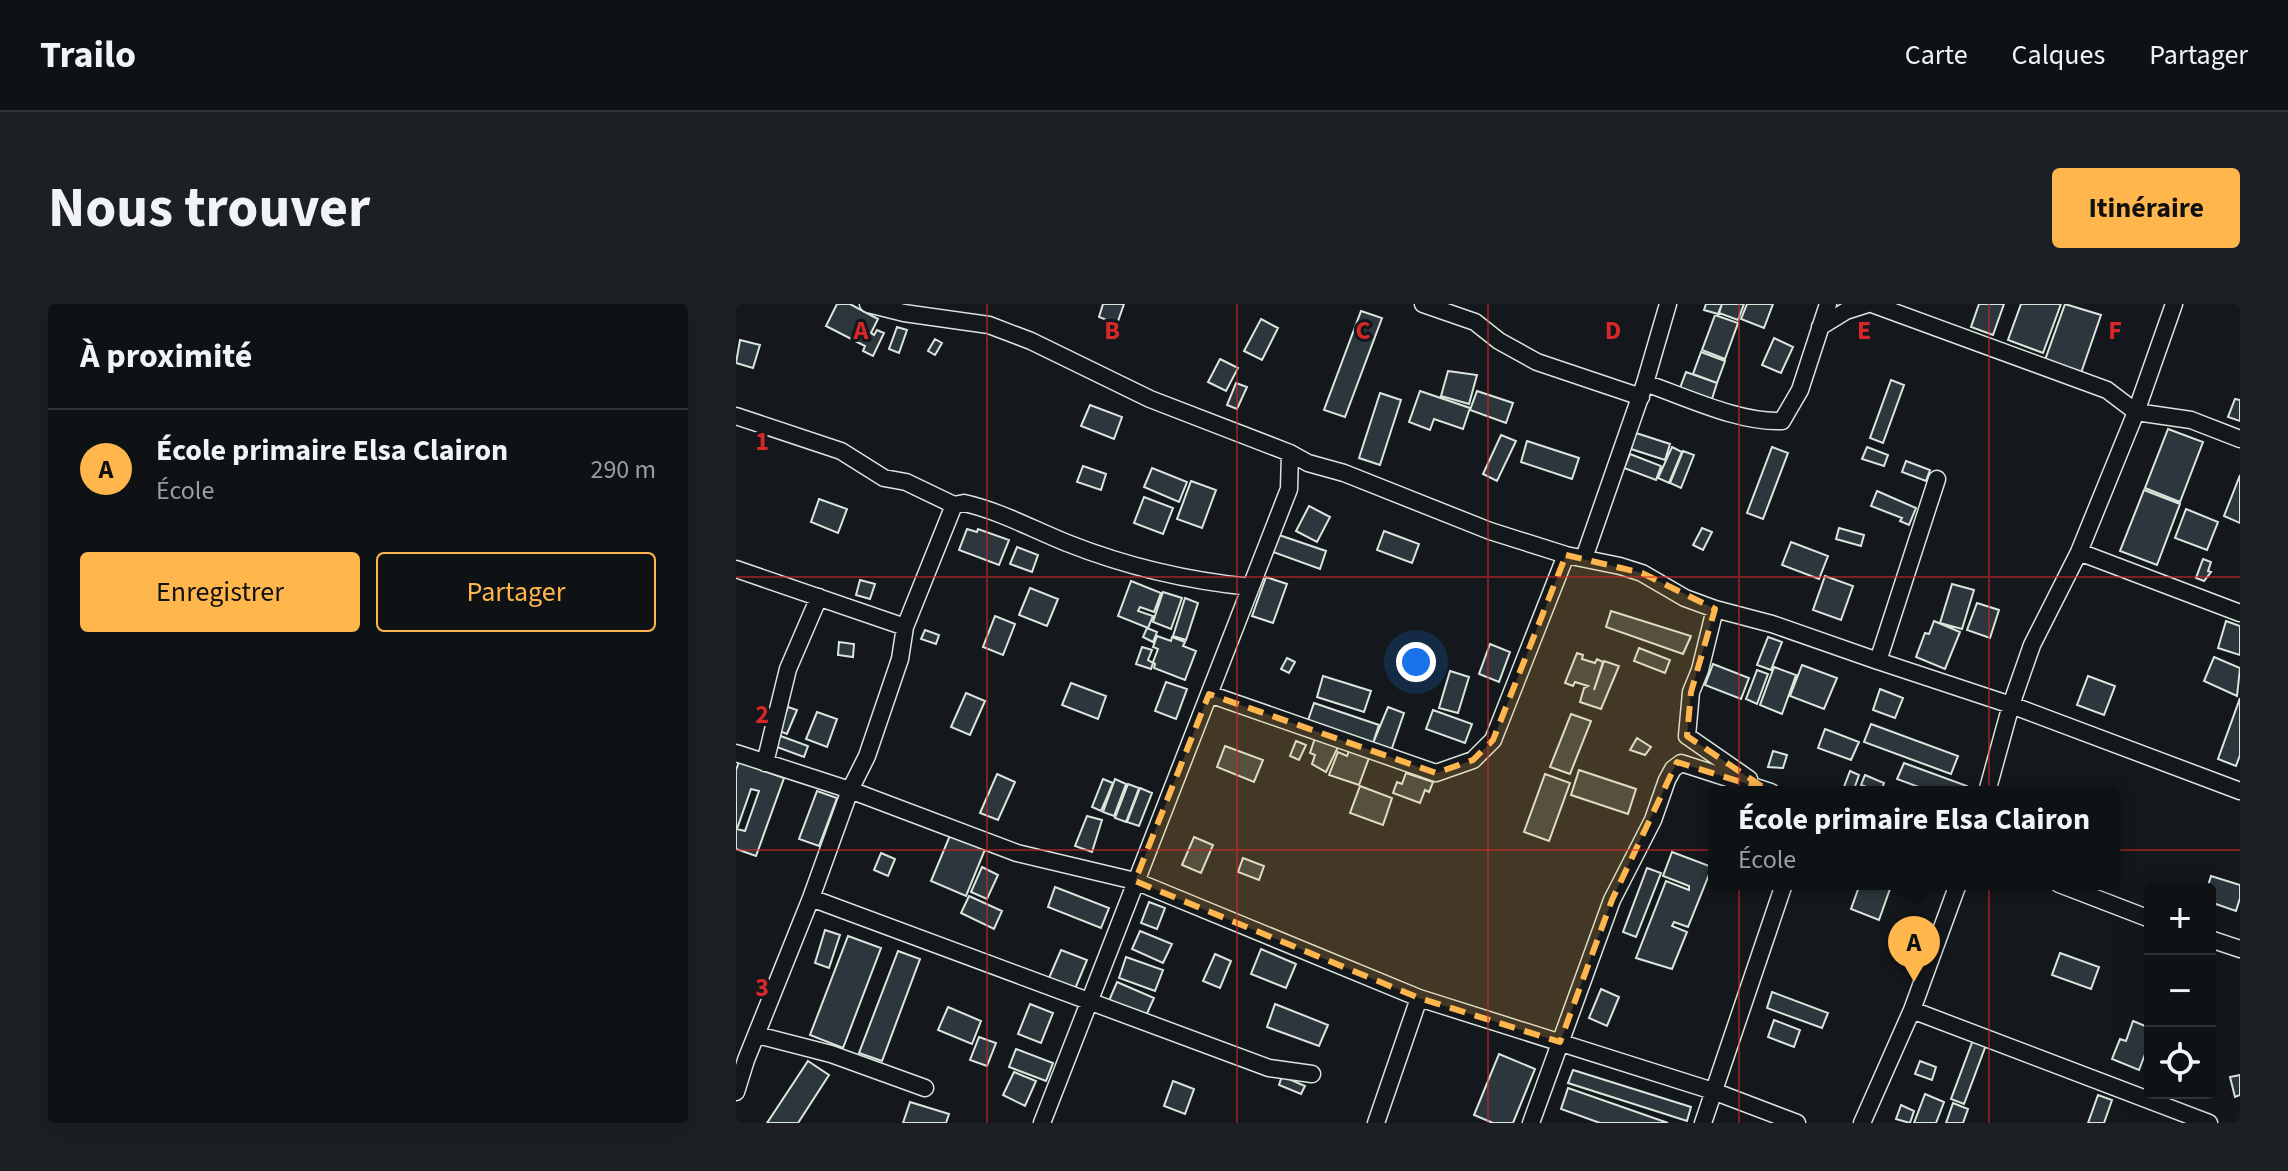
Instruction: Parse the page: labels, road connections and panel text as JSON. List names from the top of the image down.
{
  "page": {
    "header": "Trailo",
    "nav": ["Carte", "Calques", "Partager"],
    "buttons": [
      "Itinéraire",
      ["Enregistrer", "Partager"]
    ],
    "title": "Nous trouver",
    "heading": "À proximité",
    "list": [
      {
        "mark": "A",
        "name": "École primaire Elsa Clairon",
        "note": "École",
        "value": "290 m"
      }
    ],
    "popup": ["École primaire Elsa Clairon", "École"],
    "map_buttons": ["+", "−"],
    "pins": "A"
  },
  "grid": {
    "columns": [
      "A",
      "B",
      "C",
      "D",
      "E",
      "F"
    ],
    "rows": ["1", "2", "3"]
  }
}
